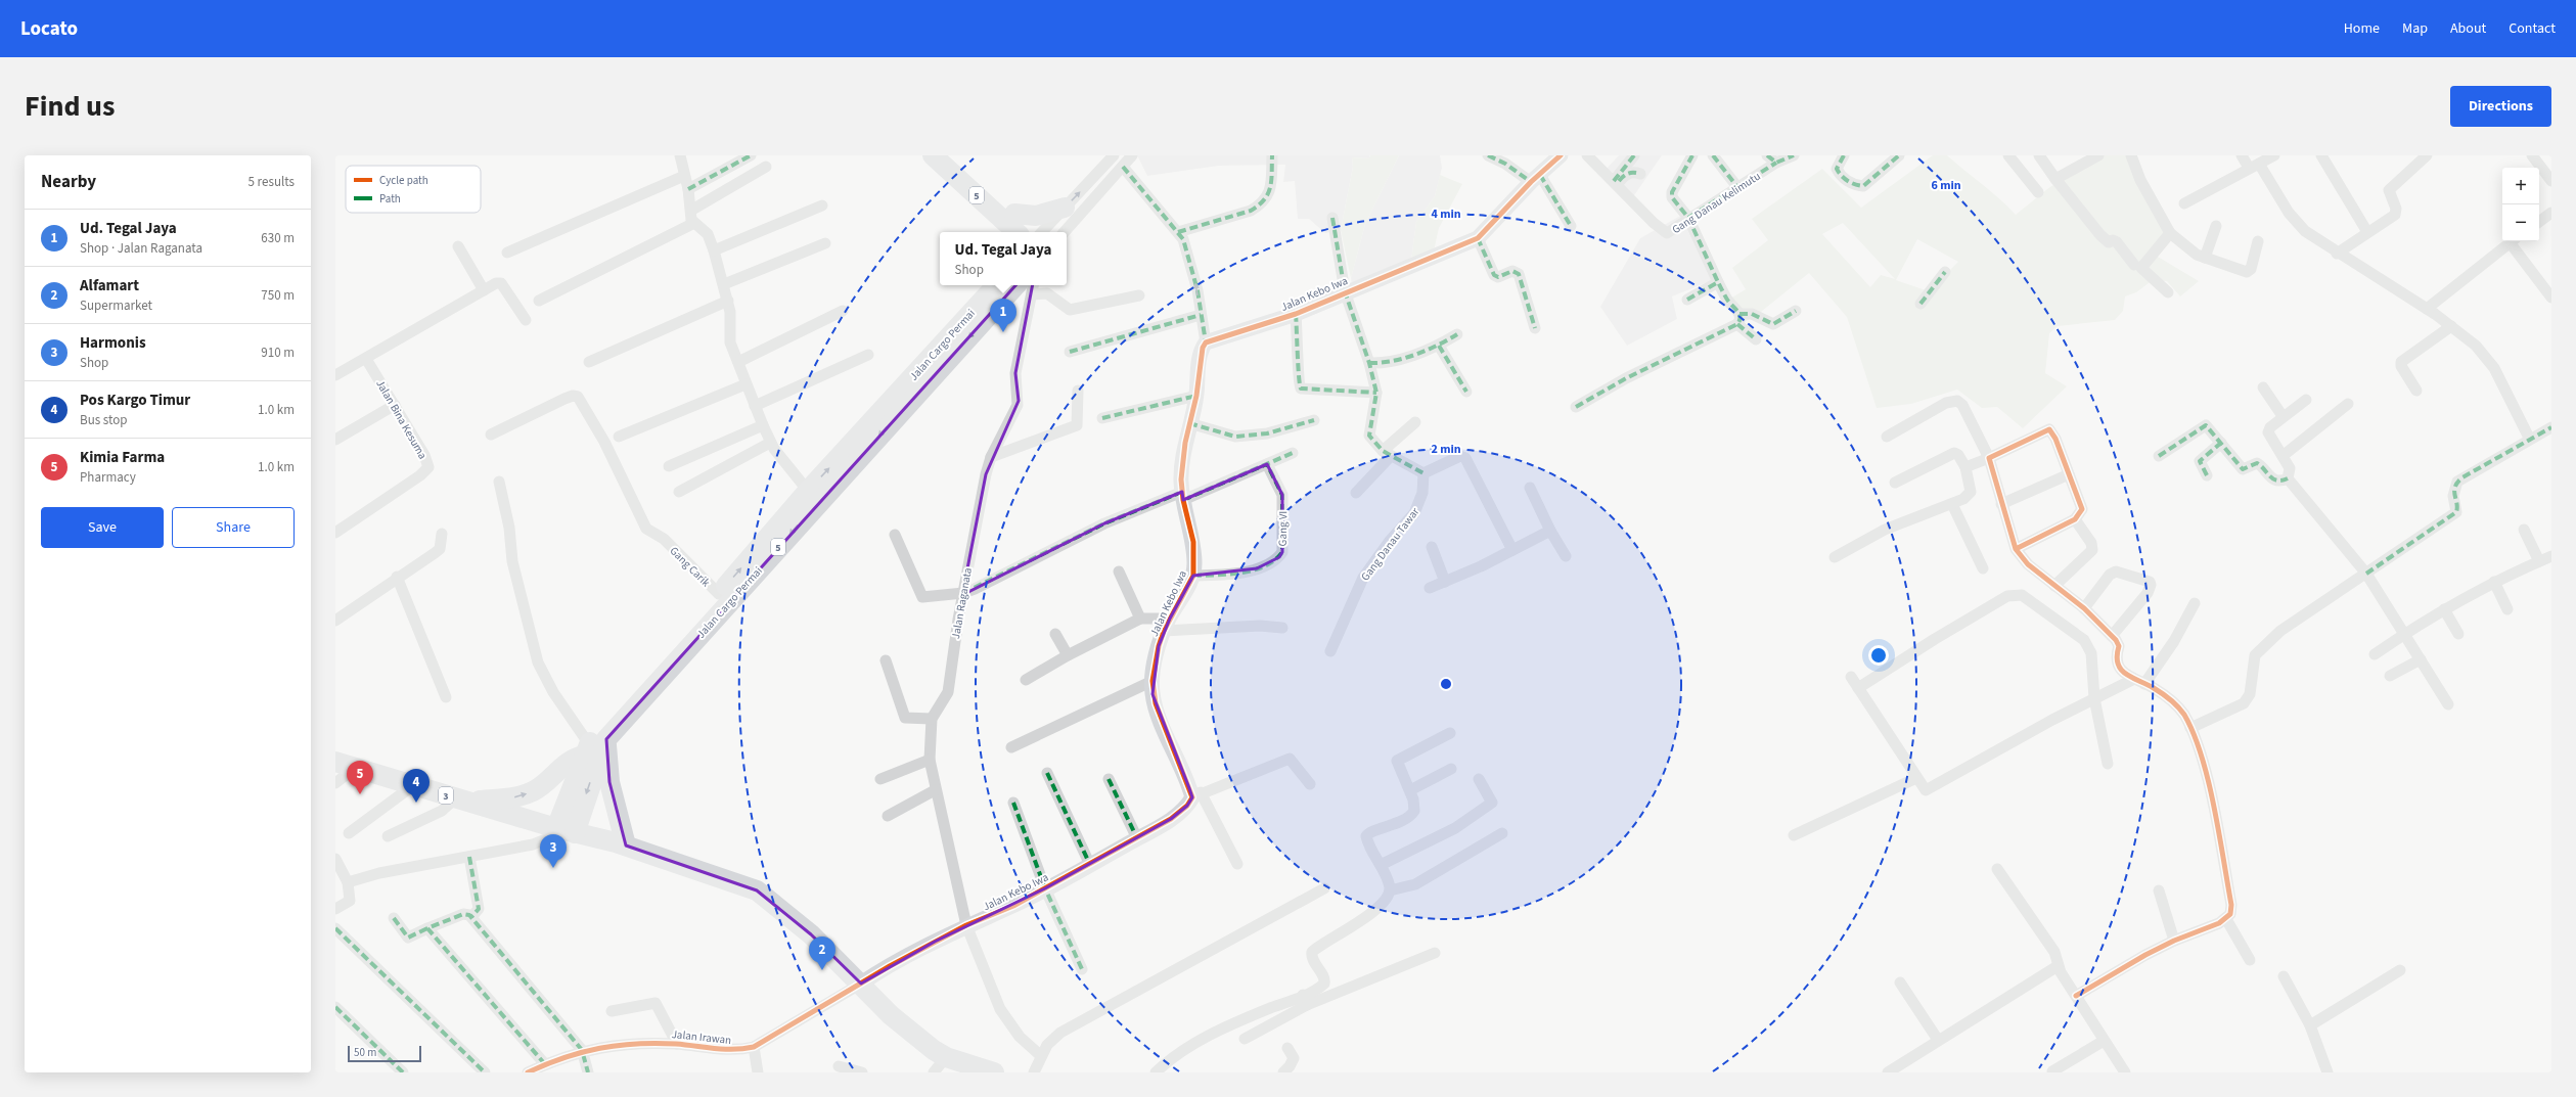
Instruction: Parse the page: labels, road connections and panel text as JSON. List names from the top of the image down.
{
  "streets": {
    "highway": ["5", "Jalan Cargo Permai", "3"],
    "street": [
      "Gang Danau Kelimutu",
      "Jalan Kebo Iwa",
      "Jalan Bina Kesuma",
      "Gang VI",
      "Gang Danau Tawar",
      "Gang Carik",
      "Jalan Raganata",
      "Jalan Irawan"
    ]
  },
  "crossings": [
    ["Jalan Kebo Iwa", "Gang VI"],
    ["Jalan Kebo Iwa", "Jalan Raganata"],
    ["Jalan Kebo Iwa", "3"],
    ["Jalan Kebo Iwa", "Jalan Irawan"],
    ["Jalan Cargo Permai", "Gang Carik"],
    ["Jalan Cargo Permai", "Jalan Raganata"],
    ["Jalan Cargo Permai", "3"],
    ["3", "Jalan Irawan"]
  ],
  "legend": ["Cycle path", "Path"],
  "scale_bar": "50 m",
  "page": {
    "header": "Locato",
    "nav": [
      "Home",
      "Map",
      "About",
      "Contact"
    ],
    "title": "Find us",
    "buttons": [
      "Directions",
      ["Save", "Share"]
    ],
    "heading": ["Nearby", "5 results"],
    "map_buttons": ["+", "−"],
    "list": [
      {
        "mark": "1",
        "name": "Ud. Tegal Jaya",
        "note": "Shop · Jalan Raganata",
        "value": "630 m"
      },
      {
        "mark": "2",
        "name": "Alfamart",
        "note": "Supermarket",
        "value": "750 m"
      },
      {
        "mark": "3",
        "name": "Harmonis",
        "note": "Shop",
        "value": "910 m"
      },
      {
        "mark": "4",
        "name": "Pos Kargo Timur",
        "note": "Bus stop",
        "value": "1.0 km"
      },
      {
        "mark": "5",
        "name": "Kimia Farma",
        "note": "Pharmacy",
        "value": "1.0 km"
      }
    ],
    "popup": ["Ud. Tegal Jaya", "Shop"],
    "pins": [
      "1",
      "5",
      "4",
      "3",
      "2"
    ],
    "scale": "50 m"
  },
  "rings": ["6 min", "4 min", "2 min"]
}
